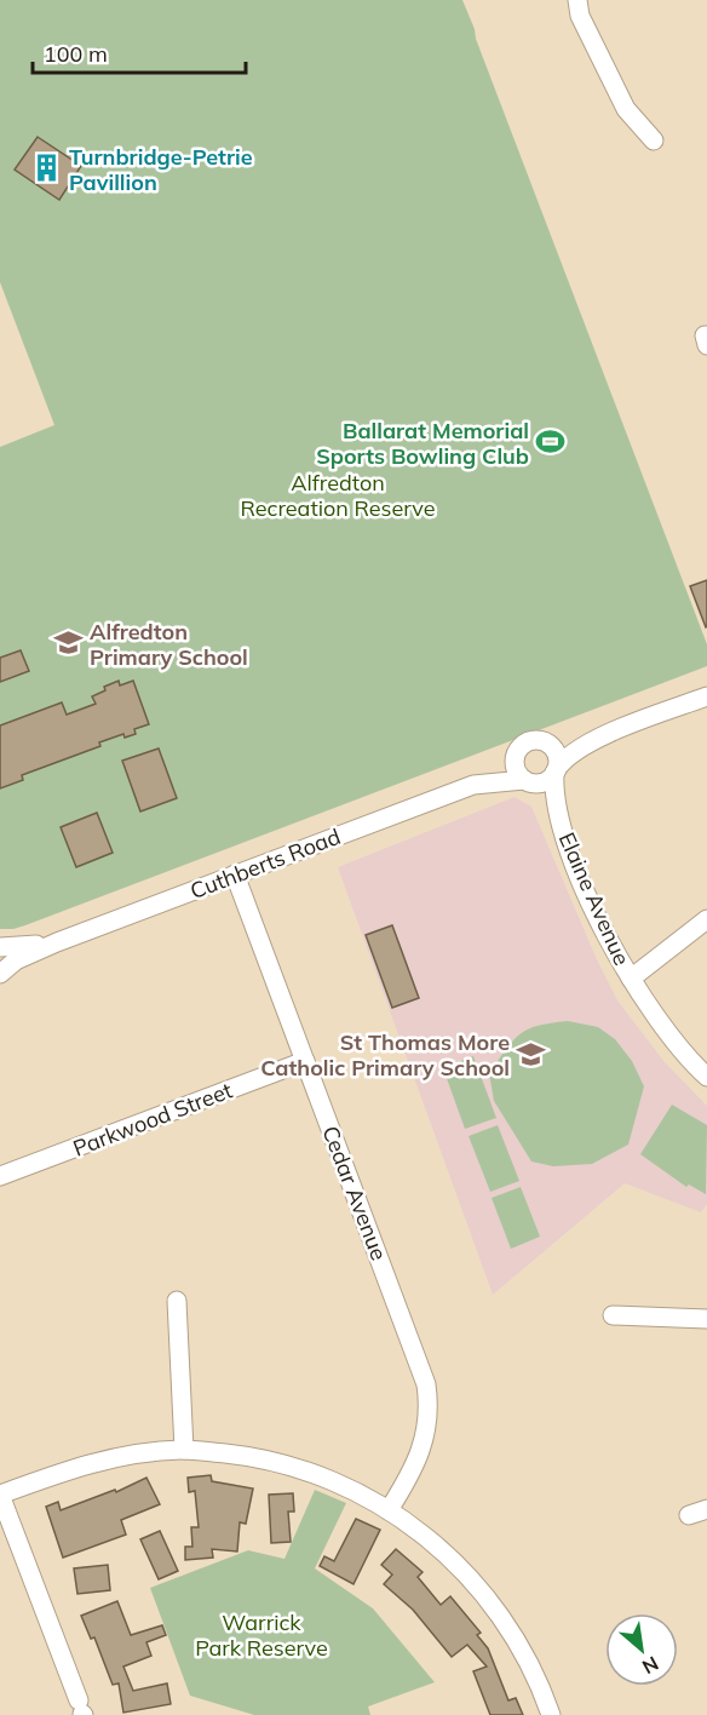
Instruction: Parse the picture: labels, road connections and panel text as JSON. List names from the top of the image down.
{
  "streets": {
    "street": [
      "Cuthberts Road",
      "Elaine Avenue",
      "Parkwood Street",
      "Cedar Avenue"
    ]
  },
  "crossings": [
    ["Cuthberts Road", "Elaine Avenue"],
    ["Cuthberts Road", "Cedar Avenue"],
    ["Parkwood Street", "Cedar Avenue"]
  ],
  "parks": ["Alfredton Recreation Reserve", "Warrick Park Reserve"],
  "places": {
    "building": ["Turnbridge-Petrie Pavillion"],
    "sports": ["Ballarat Memorial Sports Bowling Club"],
    "school or university": ["Alfredton Primary School", "St Thomas More Catholic Primary School"]
  },
  "scale_bar": "100 m",
  "north": "bottom right"
}
